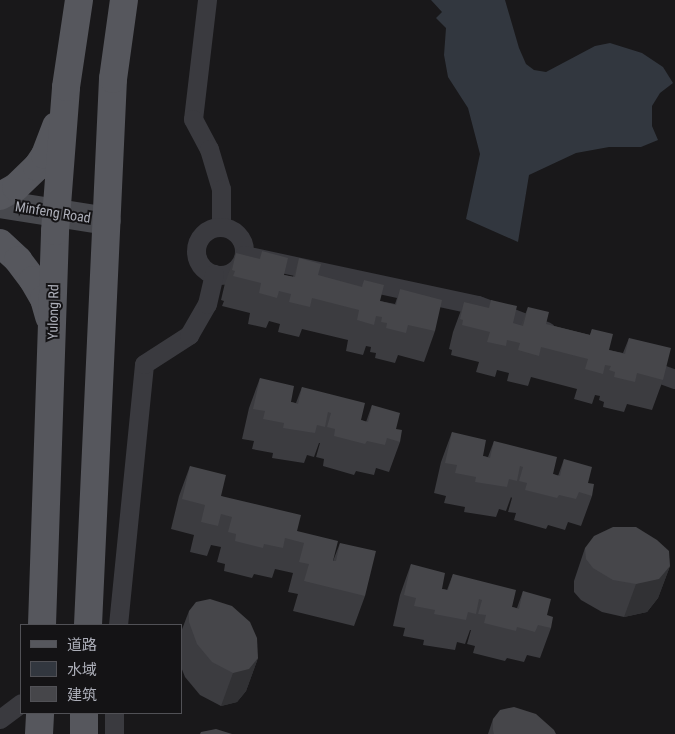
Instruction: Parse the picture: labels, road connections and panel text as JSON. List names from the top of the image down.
{
  "streets": {
    "main road": ["Minfeng Road", "Yulong Rd"]
  },
  "crossings": [
    ["Minfeng Road", "Yulong Rd"]
  ],
  "legend": ["道路", "水域", "建筑"]
}
